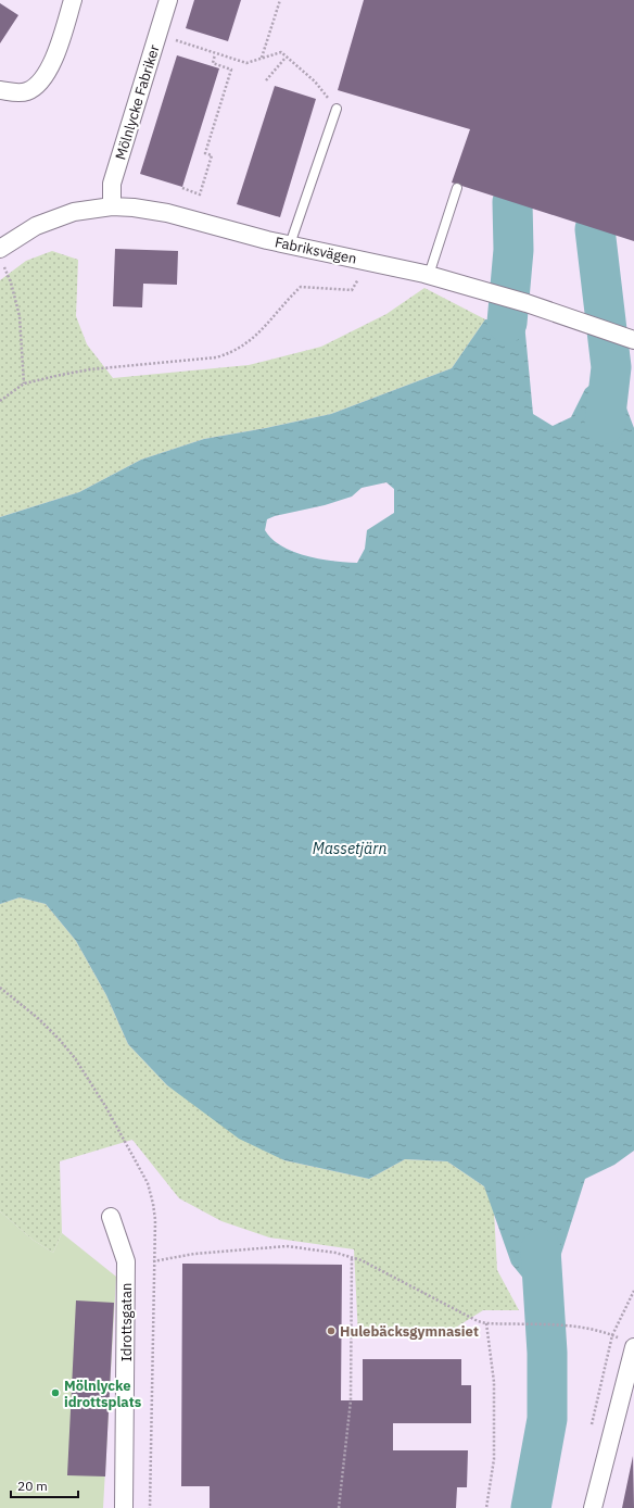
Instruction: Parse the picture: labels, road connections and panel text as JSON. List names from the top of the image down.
{
  "streets": {
    "street": ["Mölnlycke Fabriker", "Fabriksvägen", "Idrottsgatan"]
  },
  "crossings": [
    ["Mölnlycke Fabriker", "Fabriksvägen"]
  ],
  "water": ["Massetjärn"],
  "places": ["Hulebäcksgymnasiet", "Mölnlycke idrottsplats"],
  "scale_bar": "20 m"
}
